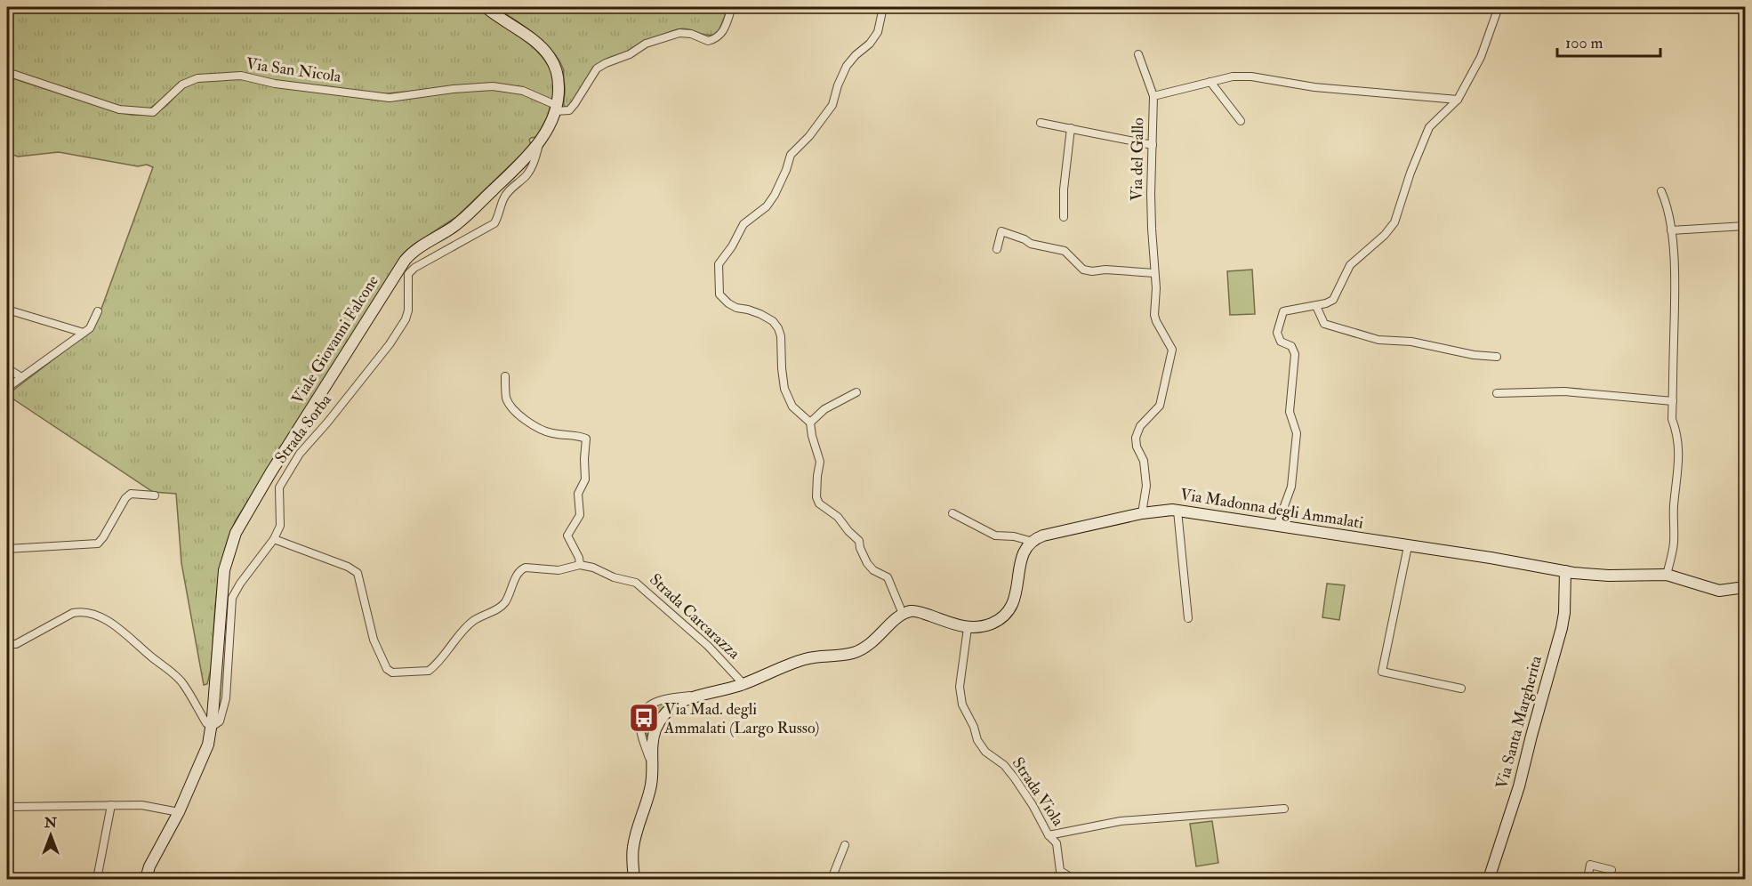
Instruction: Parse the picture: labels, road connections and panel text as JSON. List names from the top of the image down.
{
  "streets": {
    "street": [
      "Via San Nicola",
      "Via del Gallo",
      "Viale Giovanni Falcone",
      "Strada Sorba",
      "Via Madonna degli Ammalati",
      "Strada Carcarazza",
      "Via Santa Margherita",
      "Strada Viola"
    ]
  },
  "crossings": [
    ["Via San Nicola", "Viale Giovanni Falcone"],
    ["Via del Gallo", "Via Madonna degli Ammalati"],
    ["Viale Giovanni Falcone", "Strada Sorba"],
    ["Strada Sorba", "Strada Carcarazza"],
    ["Via Madonna degli Ammalati", "Via Santa Margherita"]
  ],
  "places": {
    "bus stop": ["Via Mad. degli Ammalati (Largo Russo)"]
  },
  "scale_bar": "100 m",
  "north": "top"
}
